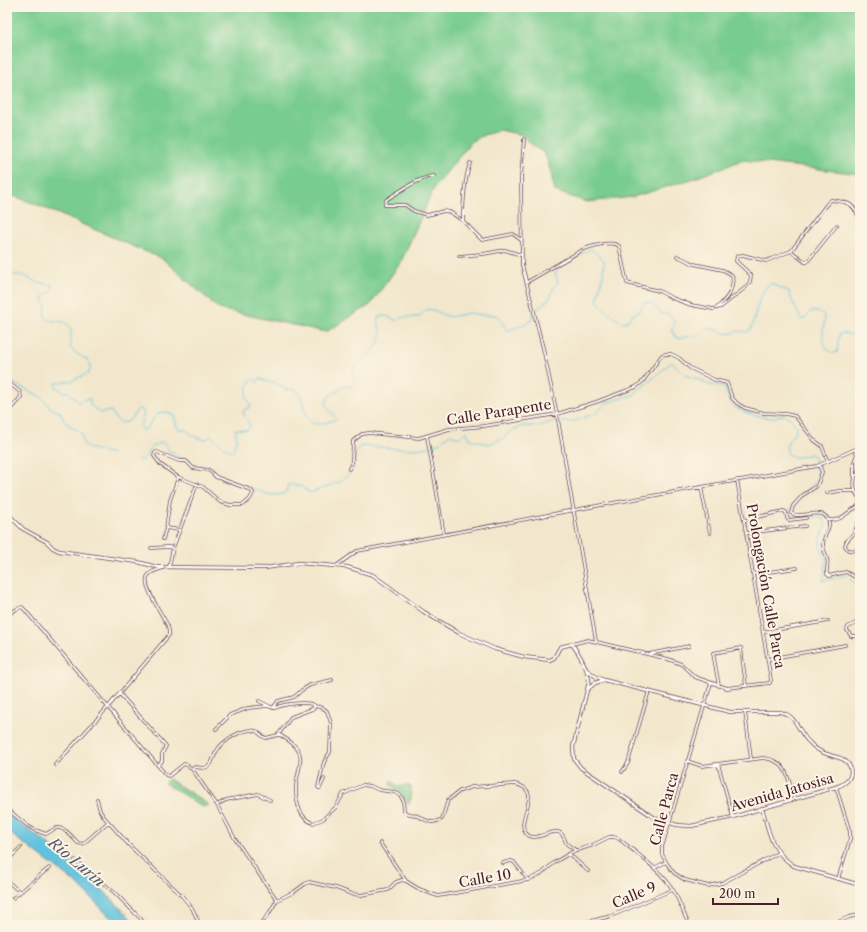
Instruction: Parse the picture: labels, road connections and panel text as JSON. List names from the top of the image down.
{
  "streets": {
    "street": [
      "Calle Parapente",
      "Prolongación Calle Parca",
      "Avenida Jatosisa",
      "Calle Parca",
      "Calle 10",
      "Calle 9"
    ]
  },
  "crossings": [
    ["Prolongación Calle Parca", "Calle Parca"],
    ["Avenida Jatosisa", "Calle Parca"],
    ["Calle 10", "Calle 9"]
  ],
  "water": ["Río Lurín"],
  "scale_bar": "200 m"
}
